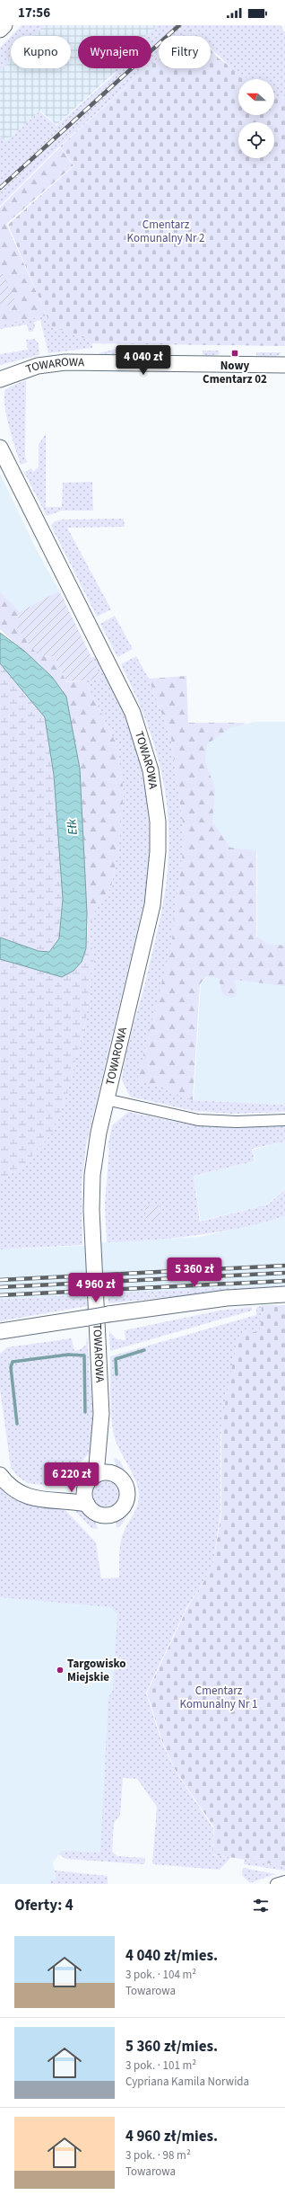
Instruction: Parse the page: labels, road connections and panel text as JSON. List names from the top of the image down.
{
  "streets": {
    "street": ["TOWAROWA"]
  },
  "water": ["Ełk"],
  "parks": ["Cmentarz Komunalny Nr 2", "Cmentarz Komunalny Nr 1"],
  "places": {
    "transit": ["Nowy Cmentarz 02"],
    "other": ["Targowisko Miejskie"]
  },
  "north": "left",
  "page": {
    "status": "17:56",
    "chip": ["Kupno", "Wynajem", "Filtry"],
    "price": [
      "4 040 zł",
      "5 360 zł",
      "4 960 zł",
      "6 220 zł"
    ],
    "heading": "Oferty: 4",
    "list": [
      {
        "name": "4 040 zł/mies.",
        "note": "3 pok. · 104 m² · Towarowa"
      },
      {
        "name": "5 360 zł/mies.",
        "note": "3 pok. · 101 m² · Cypriana Kamila Norwida"
      },
      {
        "name": "4 960 zł/mies.",
        "note": "3 pok. · 98 m² · Towarowa"
      }
    ]
  }
}
